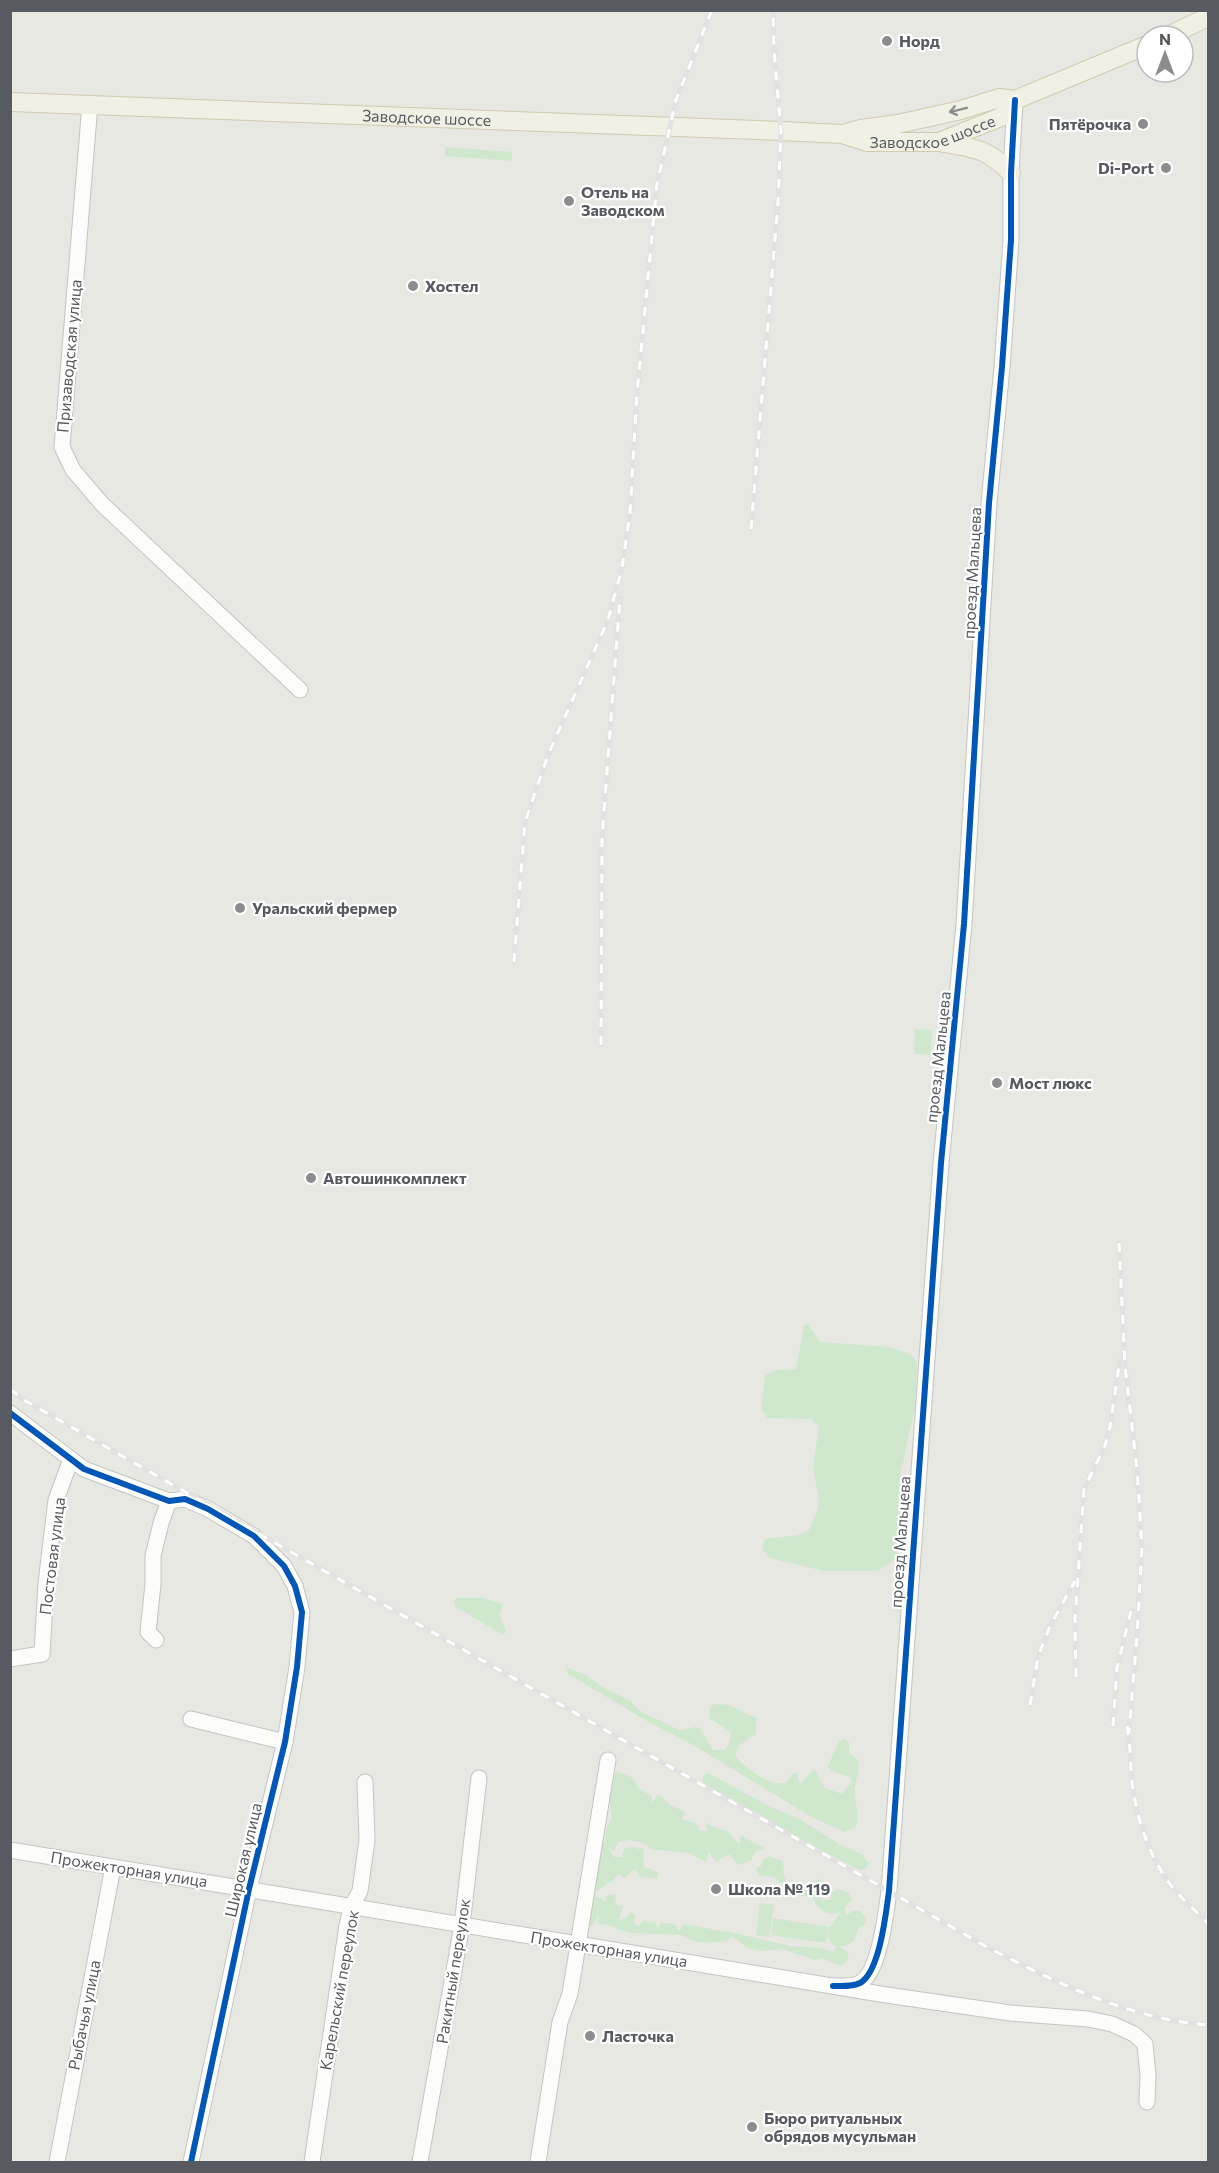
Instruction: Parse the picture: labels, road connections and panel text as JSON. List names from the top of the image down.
{
  "streets": {
    "main road": ["Заводское шоссе"],
    "street": [
      "Призаводская улица",
      "проезд Мальцева",
      "Постовая улица",
      "Широкая улица",
      "Прожекторная улица",
      "Ракитный переулок",
      "Карельский переулок",
      "Рыбачья улица"
    ]
  },
  "crossings": [
    ["Заводское шоссе", "Призаводская улица"],
    ["Заводское шоссе", "проезд Мальцева"],
    ["проезд Мальцева", "Прожекторная улица"],
    ["Постовая улица", "Широкая улица"],
    ["Широкая улица", "Прожекторная улица"],
    ["Прожекторная улица", "Ракитный переулок"],
    ["Прожекторная улица", "Карельский переулок"],
    ["Прожекторная улица", "Рыбачья улица"]
  ],
  "places": [
    "Норд",
    "Пятёрочка",
    "Di-Port",
    "Отель на Заводском",
    "Хостел",
    "Уральский фермер",
    "Мост люкс",
    "Автошинкомплект",
    "Школа № 119",
    "Ласточка",
    "Бюро ритуальных обрядов мусульман"
  ],
  "north": "top"
}
